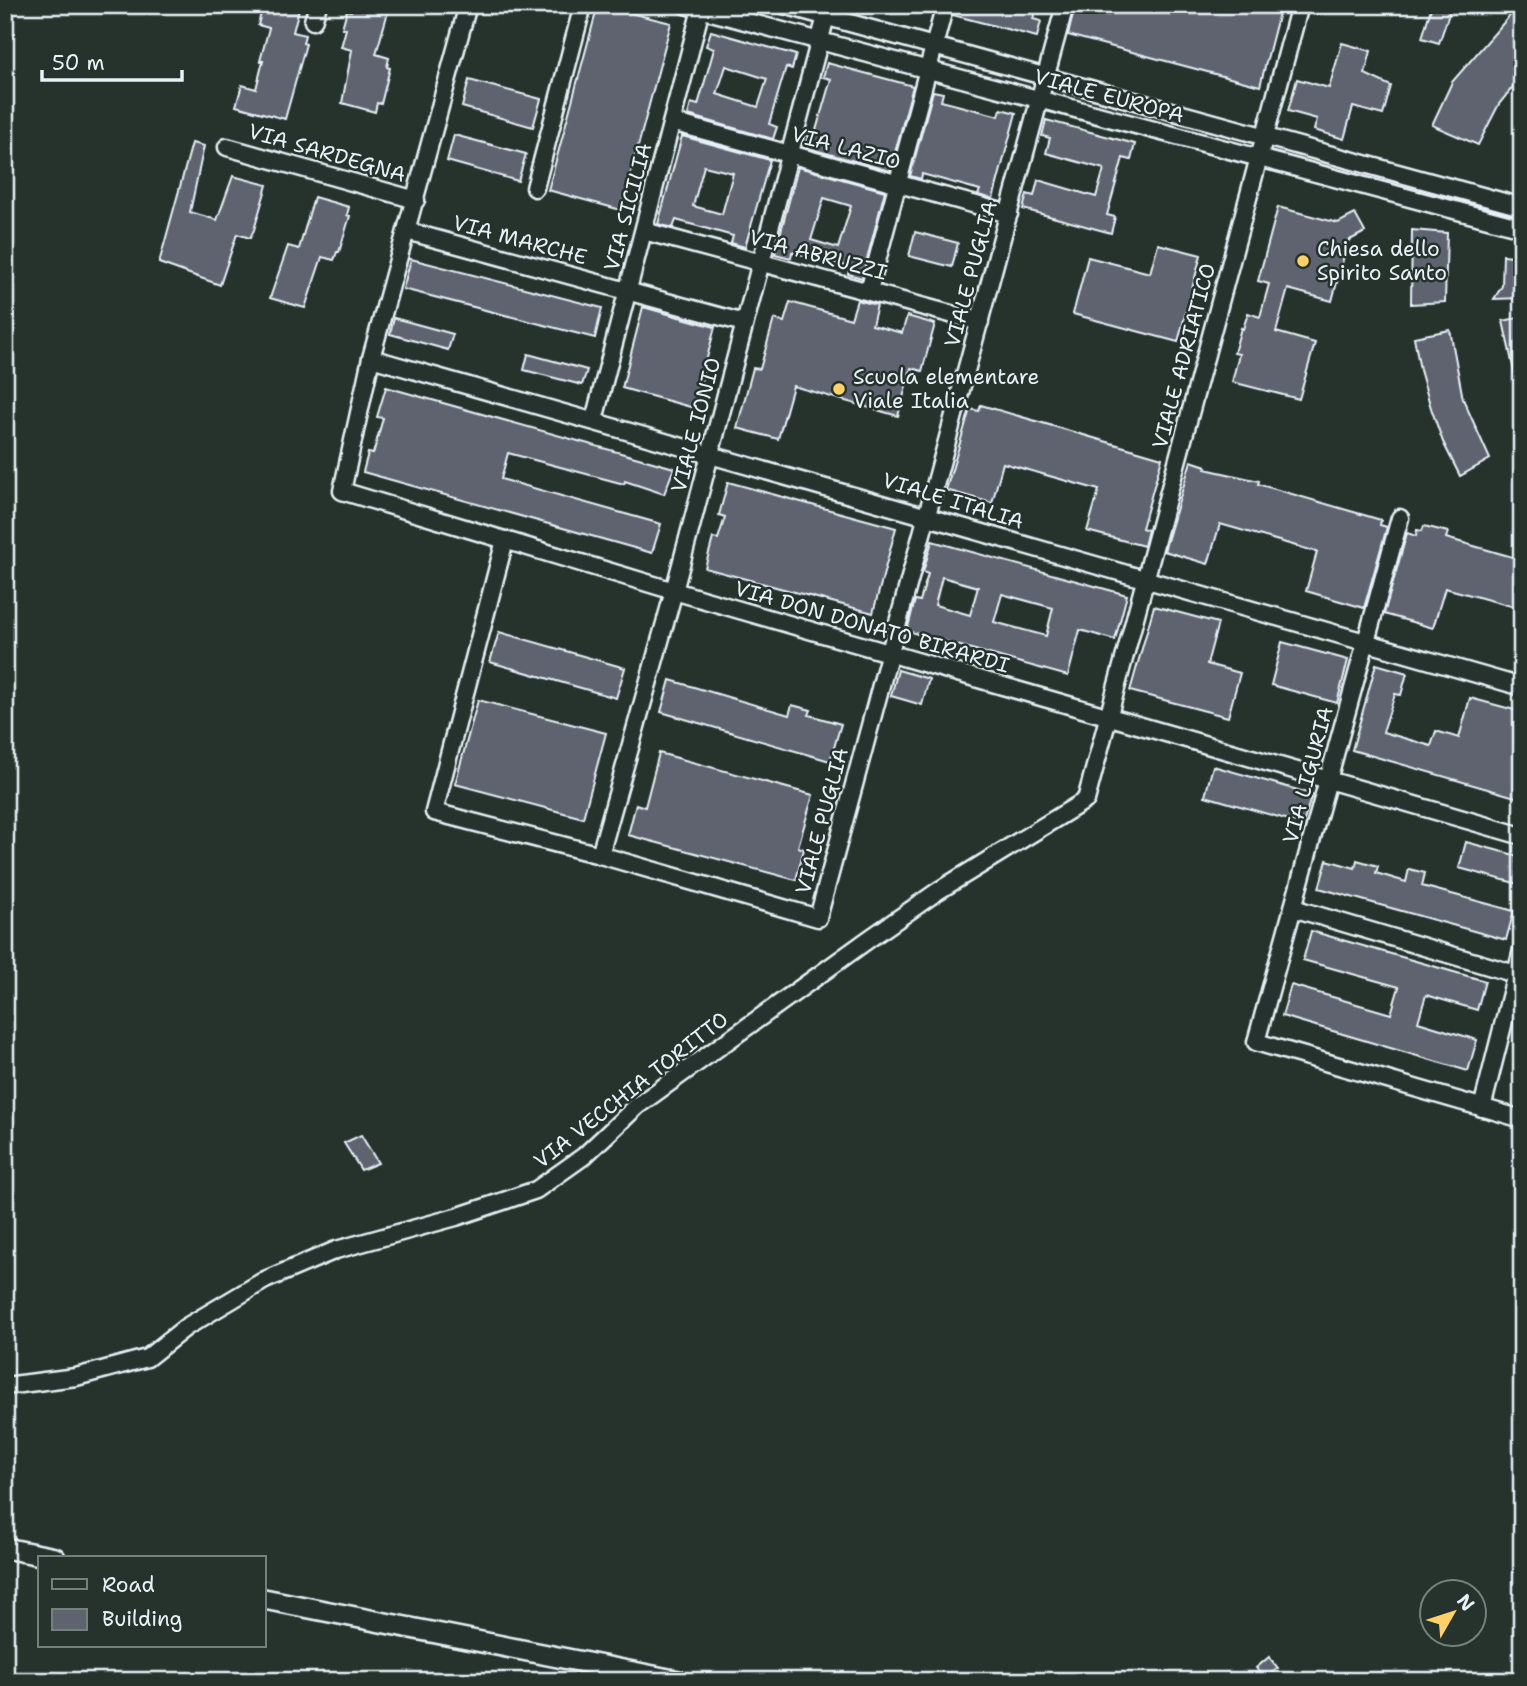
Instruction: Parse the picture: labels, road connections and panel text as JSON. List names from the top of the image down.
{
  "streets": {
    "street": [
      "VIALE EUROPA",
      "VIA LAZIO",
      "VIA SARDEGNA",
      "VIA SICILIA",
      "VIA MARCHE",
      "VIA ABRUZZI",
      "VIALE PUGLIA",
      "VIALE ADRIATICO",
      "VIALE IONIO",
      "VIALE ITALIA",
      "VIA DON DONATO BIRARDI",
      "VIA LIGURIA",
      "VIA VECCHIA TORITTO"
    ]
  },
  "crossings": [
    ["VIALE EUROPA", "VIA SICILIA"],
    ["VIALE EUROPA", "VIALE PUGLIA"],
    ["VIALE EUROPA", "VIALE ADRIATICO"],
    ["VIALE EUROPA", "VIALE IONIO"],
    ["VIA LAZIO", "VIA SICILIA"],
    ["VIA LAZIO", "VIALE PUGLIA"],
    ["VIA LAZIO", "VIALE IONIO"],
    ["VIA SARDEGNA", "VIA MARCHE"],
    ["VIA SARDEGNA", "VIALE ITALIA"],
    ["VIA SARDEGNA", "VIA DON DONATO BIRARDI"],
    ["VIA SICILIA", "VIA MARCHE"],
    ["VIA SICILIA", "VIA ABRUZZI"],
    ["VIA SICILIA", "VIALE ITALIA"],
    ["VIA MARCHE", "VIALE IONIO"],
    ["VIA ABRUZZI", "VIALE PUGLIA"],
    ["VIA ABRUZZI", "VIALE IONIO"],
    ["VIALE PUGLIA", "VIALE IONIO"],
    ["VIALE PUGLIA", "VIALE ITALIA"],
    ["VIALE PUGLIA", "VIA DON DONATO BIRARDI"],
    ["VIALE ADRIATICO", "VIALE ITALIA"],
    ["VIALE ADRIATICO", "VIA DON DONATO BIRARDI"],
    ["VIALE ADRIATICO", "VIA VECCHIA TORITTO"],
    ["VIALE IONIO", "VIALE ITALIA"],
    ["VIALE IONIO", "VIA DON DONATO BIRARDI"],
    ["VIALE ITALIA", "VIA DON DONATO BIRARDI"],
    ["VIALE ITALIA", "VIA LIGURIA"],
    ["VIA DON DONATO BIRARDI", "VIA LIGURIA"],
    ["VIA DON DONATO BIRARDI", "VIA VECCHIA TORITTO"]
  ],
  "places": ["Chiesa dello Spirito Santo", "Scuola elementare Viale Italia"],
  "legend": ["Road", "Building"],
  "scale_bar": "50 m",
  "north": "top right"
}
